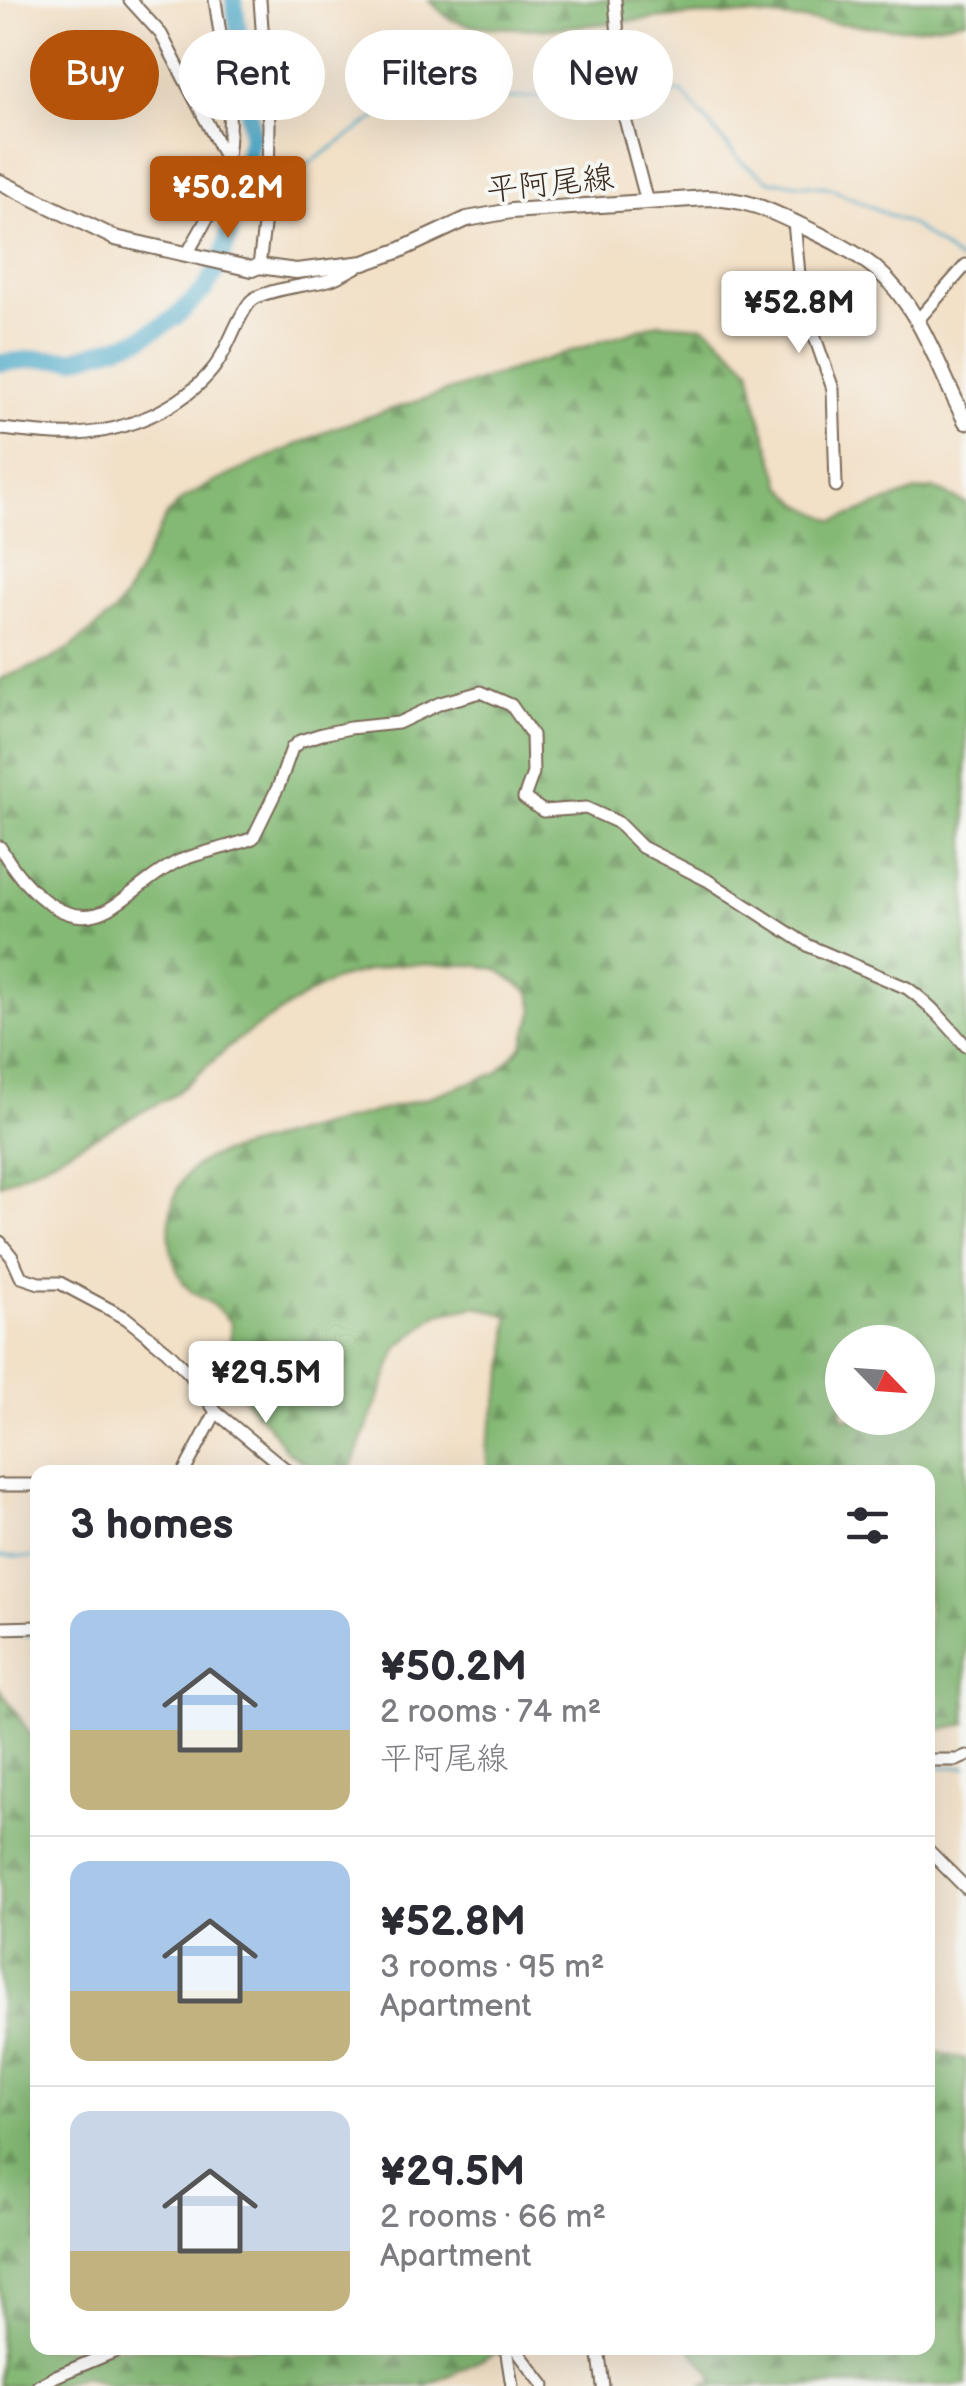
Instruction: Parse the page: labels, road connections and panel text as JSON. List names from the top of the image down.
{
  "streets": {
    "main road": ["平阿尾線"]
  },
  "north": "bottom right",
  "page": {
    "chip": [
      "Buy",
      "Rent",
      "Filters",
      "New"
    ],
    "price": ["¥50.2M", "¥52.8M", "¥29.5M"],
    "heading": "3 homes",
    "list": [
      {
        "name": "¥50.2M",
        "note": "2 rooms · 74 m² · 平阿尾線"
      },
      {
        "name": "¥52.8M",
        "note": "3 rooms · 95 m² · Apartment"
      },
      {
        "name": "¥29.5M",
        "note": "2 rooms · 66 m² · Apartment"
      }
    ]
  }
}
